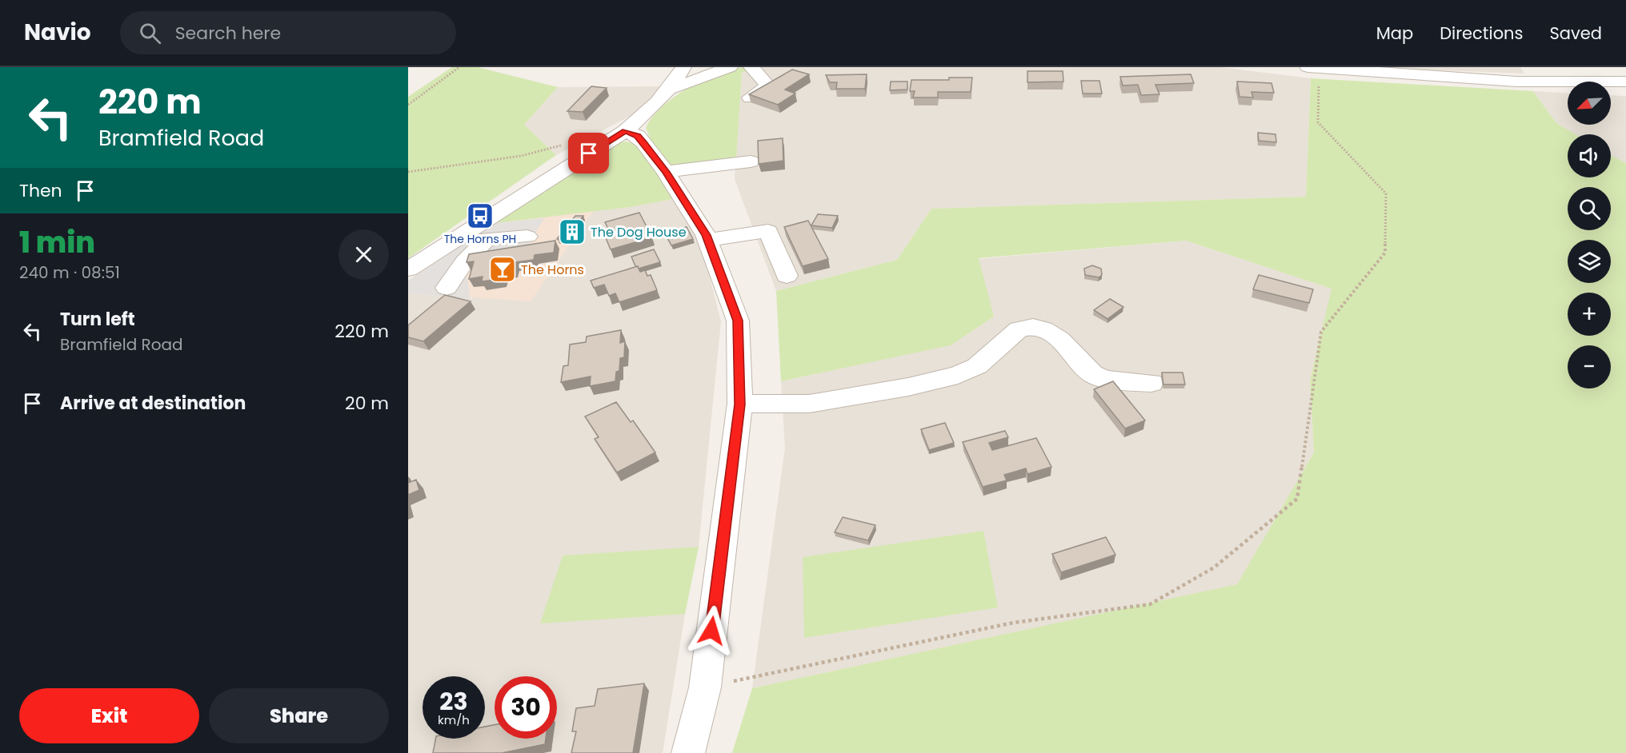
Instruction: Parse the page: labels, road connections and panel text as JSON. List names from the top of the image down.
{
  "places": {
    "bus stop": ["The Horns PH"],
    "building": ["The Dog House"],
    "bar": ["The Horns"]
  },
  "north": "bottom left",
  "page": {
    "header": "Navio",
    "search": "Search here",
    "nav": ["Map", "Directions", "Saved"],
    "turn": ["220 m", "Bramfield Road"],
    "map_buttons": ["+", "−"],
    "then": "Then",
    "heading": ["1 min", "240 m · 08:51"],
    "list": [
      {
        "name": "Turn left",
        "note": "Bramfield Road",
        "value": "220 m"
      },
      {
        "name": "Arrive at destination",
        "value": "20 m"
      }
    ],
    "speed": "23 km/h",
    "limit": "30",
    "buttons": ["Exit", "Share"]
  }
}
